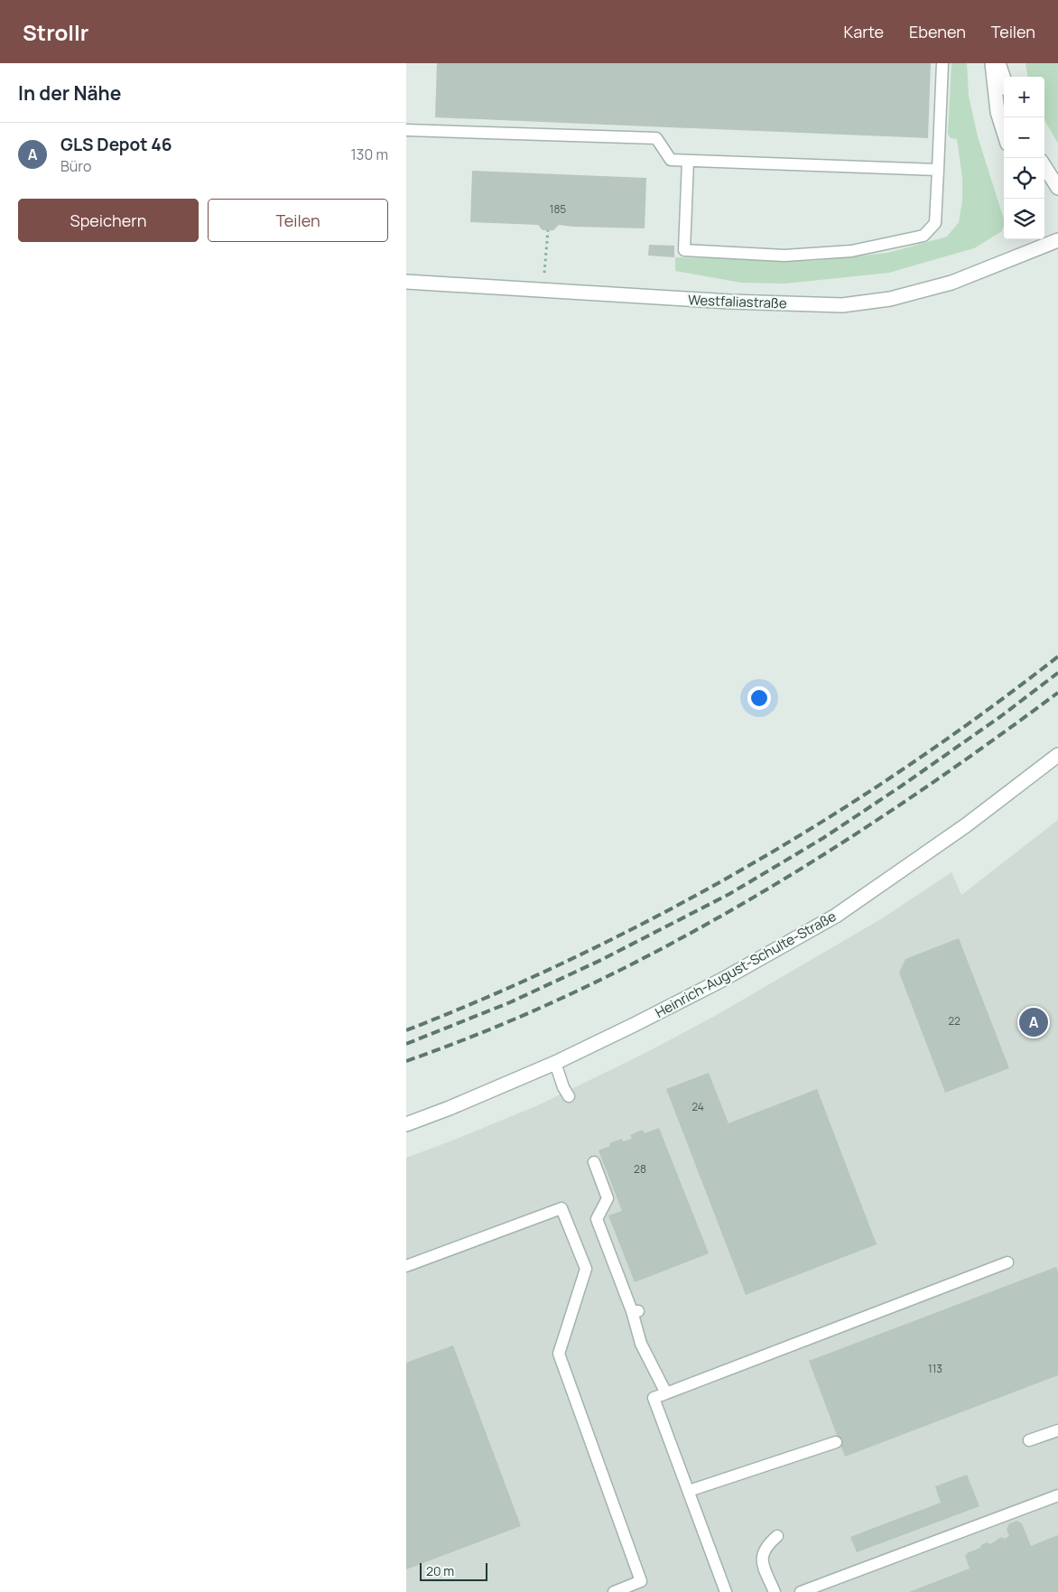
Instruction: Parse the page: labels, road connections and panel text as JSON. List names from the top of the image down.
{
  "streets": {
    "street": ["Westfaliastraße", "Heinrich-August-Schulte-Straße"]
  },
  "house_numbers": [
    "185",
    "22",
    "24",
    "28",
    "113"
  ],
  "scale_bar": "20 m",
  "page": {
    "header": "Strollr",
    "nav": ["Karte", "Ebenen", "Teilen"],
    "heading": "In der Nähe",
    "map_buttons": ["+", "−"],
    "list": [
      {
        "mark": "A",
        "name": "GLS Depot 46",
        "note": "Büro",
        "value": "130 m"
      }
    ],
    "buttons": ["Speichern", "Teilen"],
    "pins": "A",
    "scale": "20 m"
  }
}
